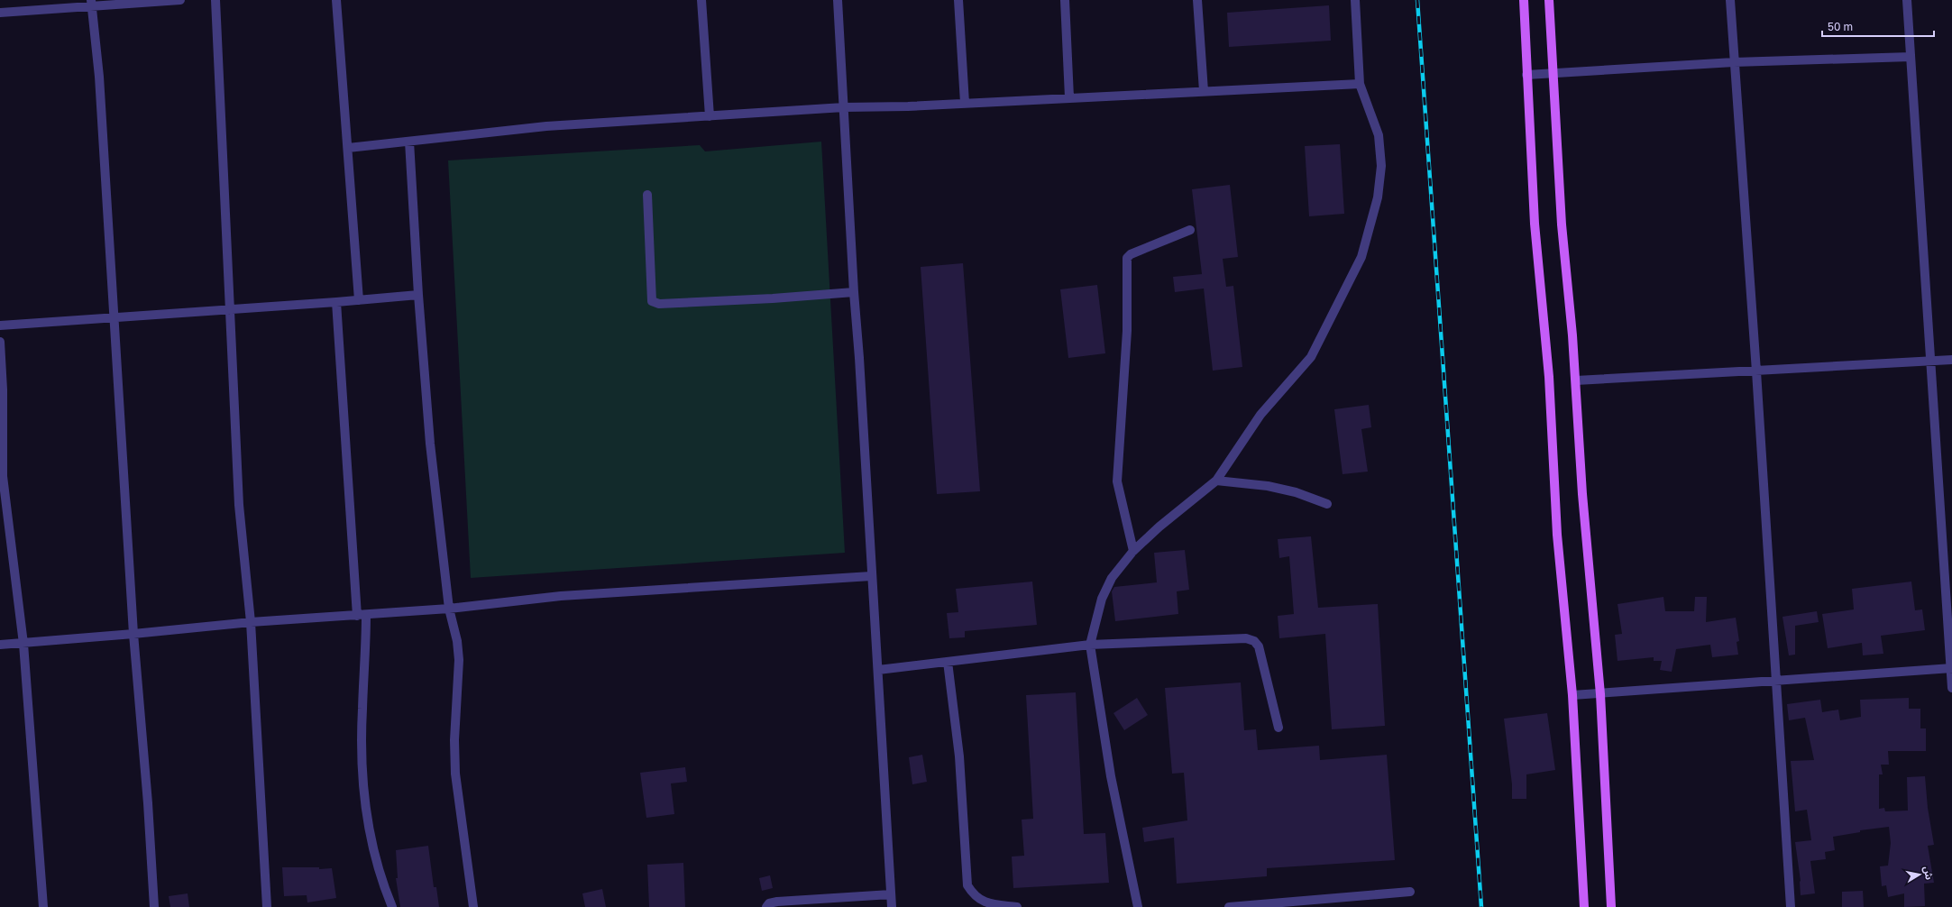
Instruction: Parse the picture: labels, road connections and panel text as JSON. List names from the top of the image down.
{
  "scale_bar": "50 m",
  "north": "right"
}
